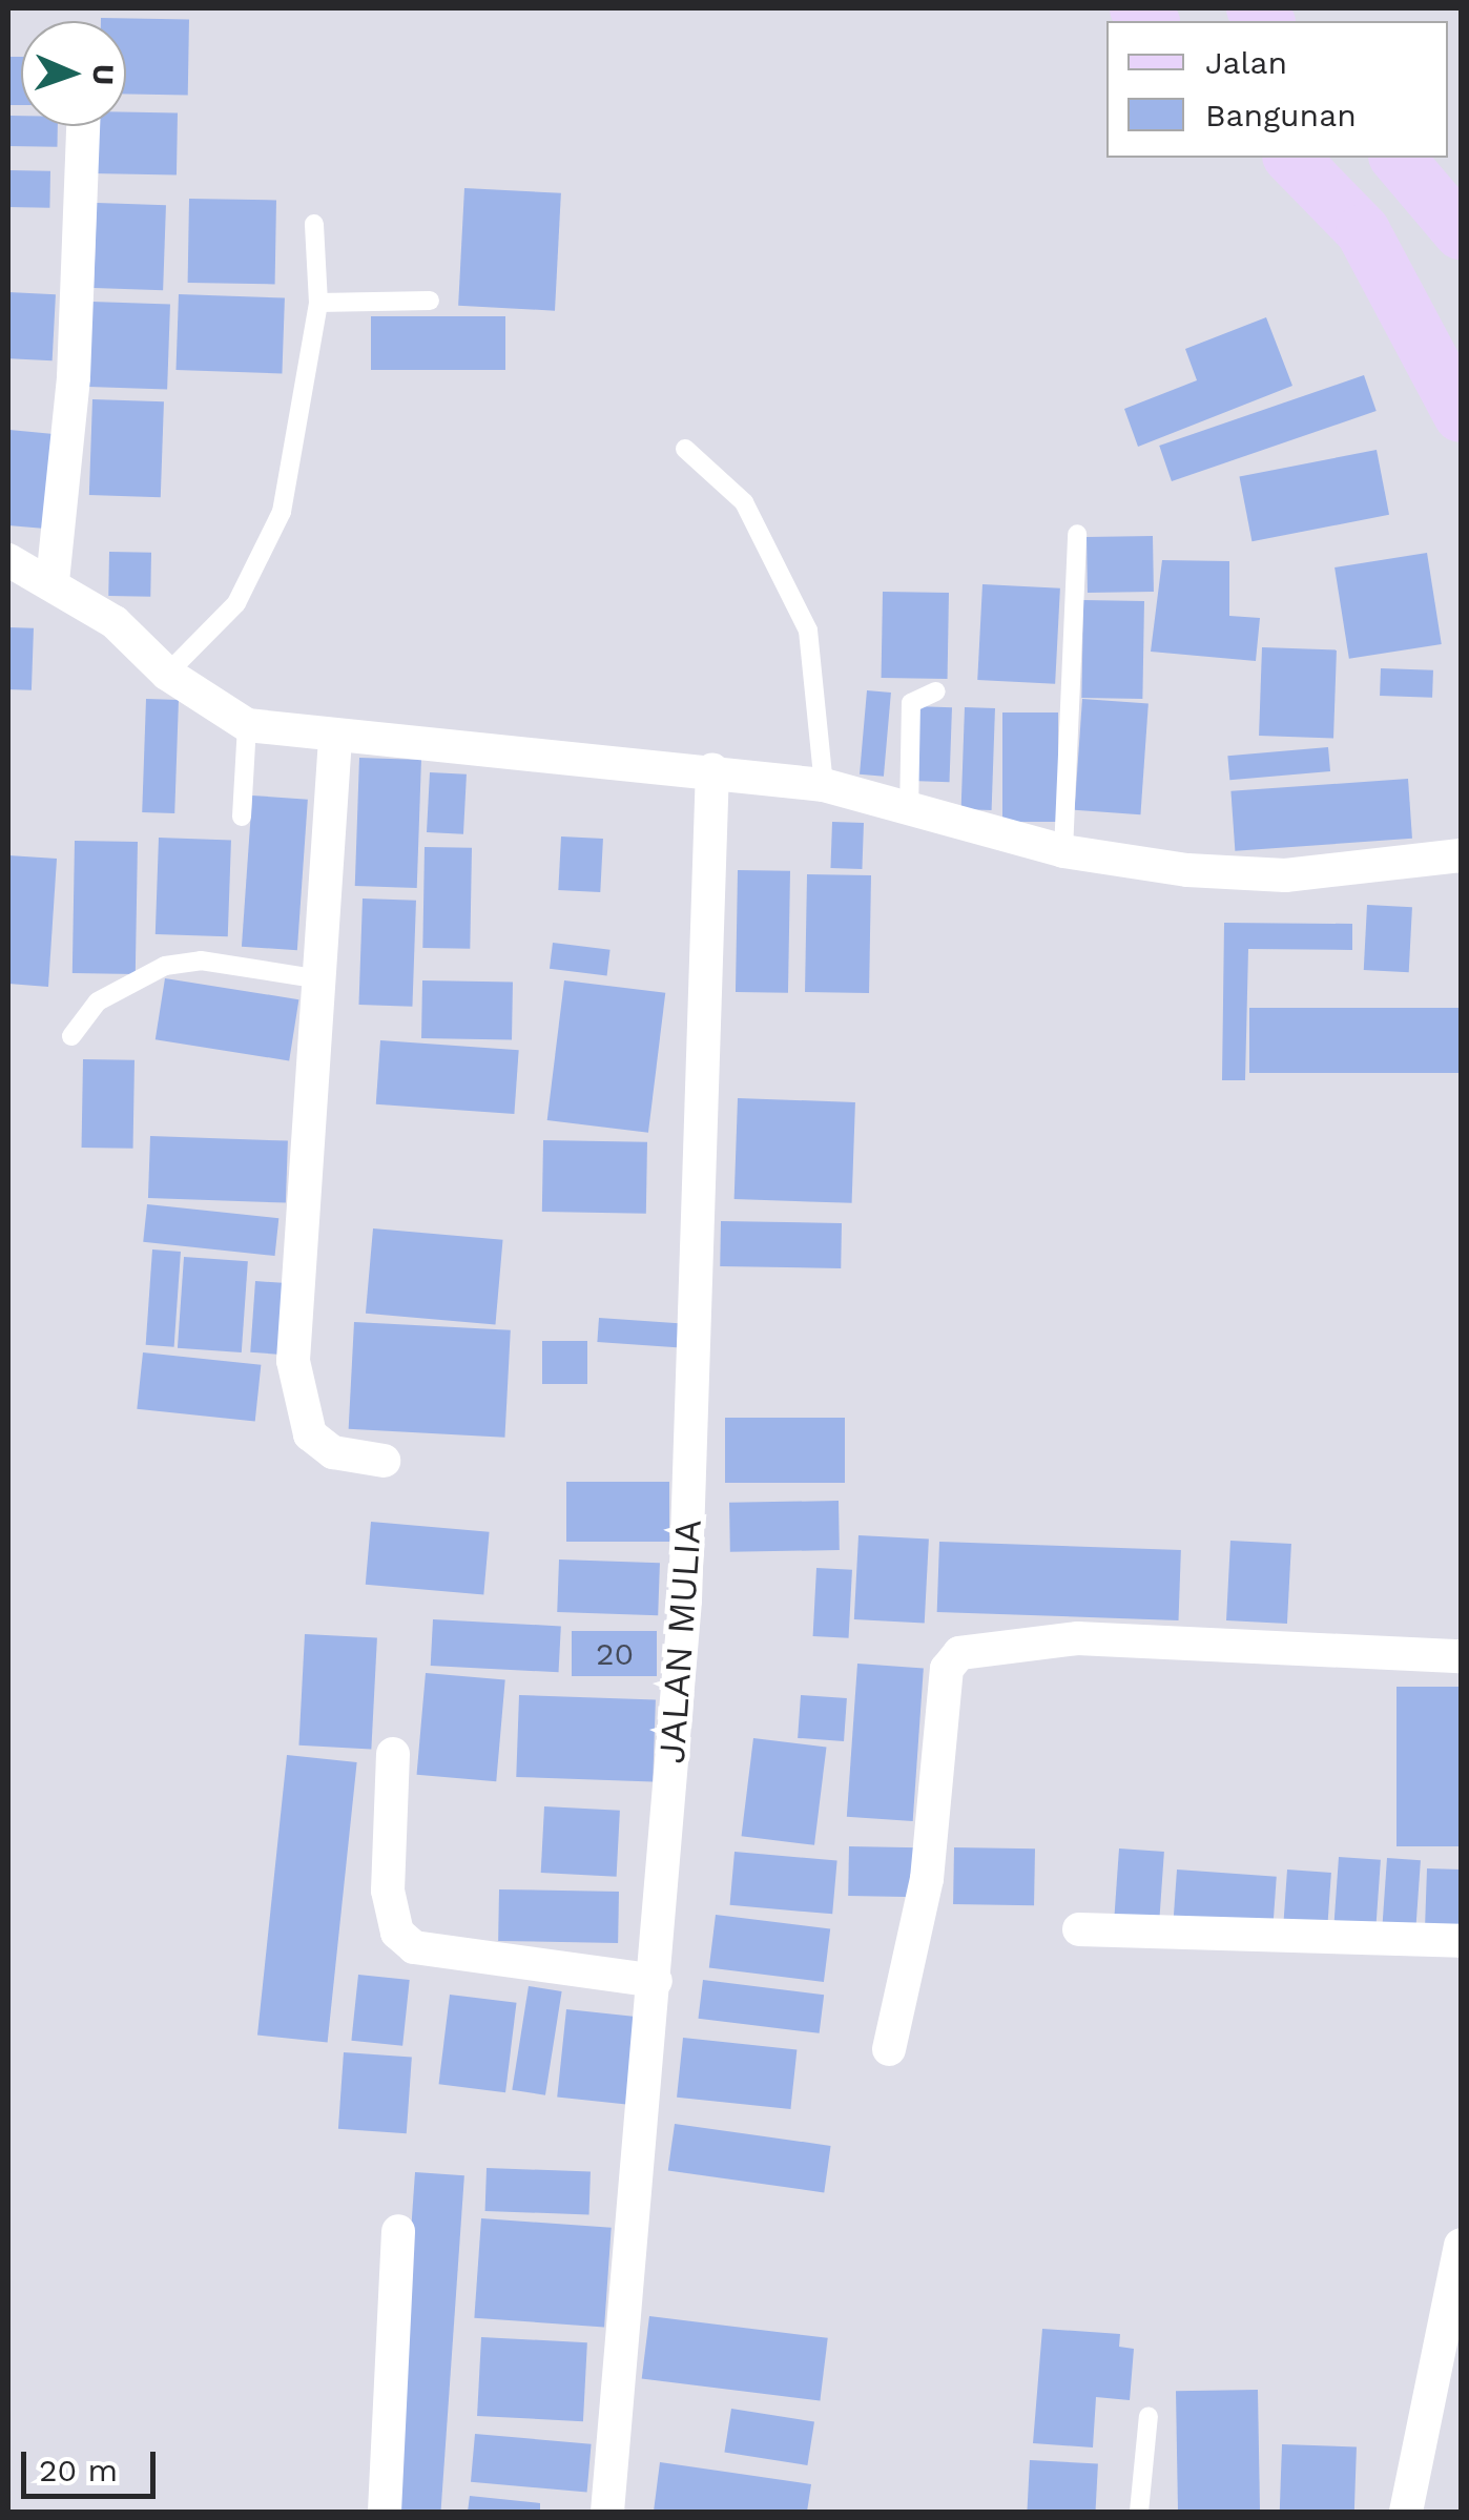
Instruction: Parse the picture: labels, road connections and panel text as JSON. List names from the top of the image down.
{
  "streets": {
    "street": ["JALAN MULIA"]
  },
  "house_numbers": ["20"],
  "legend": ["Jalan", "Bangunan"],
  "scale_bar": "20 m",
  "north": "right"
}
